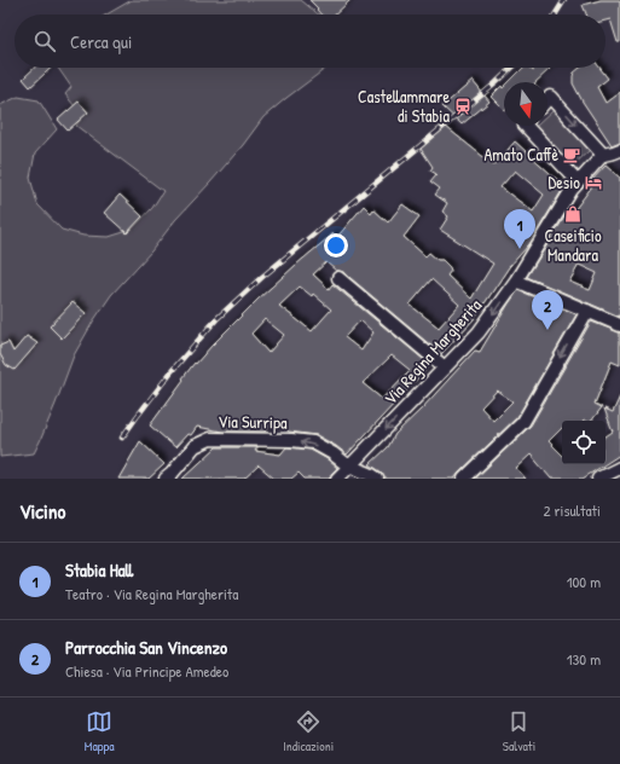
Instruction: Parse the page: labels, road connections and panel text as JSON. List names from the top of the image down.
{
  "streets": {
    "street": ["Via Regina Margherita", "Via Surripa"]
  },
  "crossings": [
    ["Via Regina Margherita", "Via Surripa"]
  ],
  "one_way": ["Via Surripa"],
  "places": {
    "station": ["Castellammare di Stabia"],
    "cafe": ["Amato Caffè"],
    "hotel": ["Desio"],
    "shop": ["Caseificio Mandara"]
  },
  "north": "bottom",
  "page": {
    "search": "Cerca qui",
    "pins": ["1", "2"],
    "heading": ["Vicino", "2 risultati"],
    "list": [
      {
        "mark": "1",
        "name": "Stabia Hall",
        "note": "Teatro · Via Regina Margherita",
        "value": "100 m"
      },
      {
        "mark": "2",
        "name": "Parrocchia San Vincenzo",
        "note": "Chiesa · Via Principe Amedeo",
        "value": "130 m"
      }
    ],
    "nav": ["Mappa", "Indicazioni", "Salvati"]
  }
}
